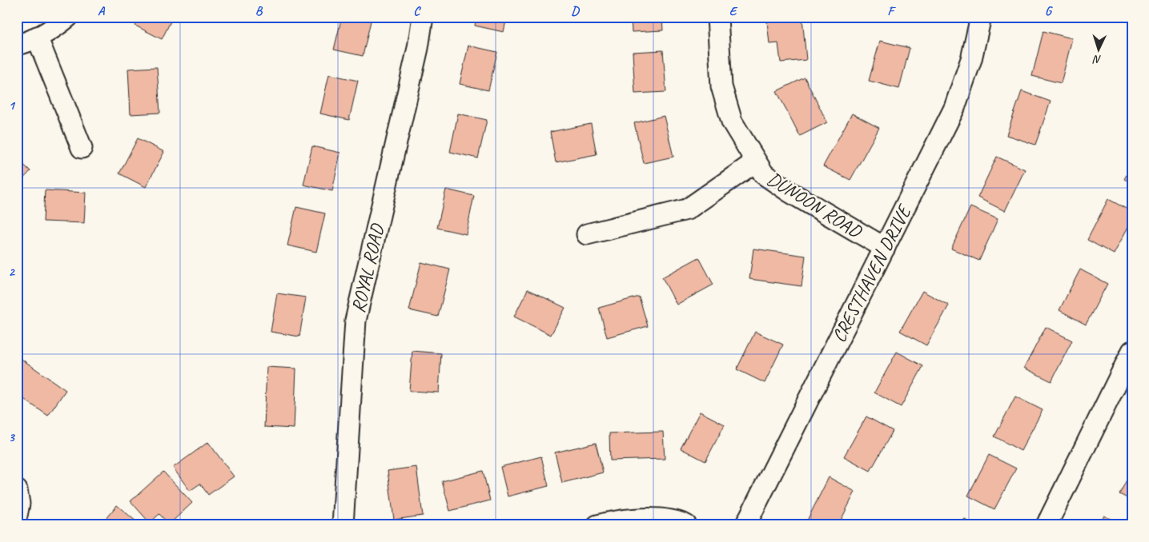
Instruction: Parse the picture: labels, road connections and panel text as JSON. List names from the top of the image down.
{
  "streets": {
    "street": ["DUNOON ROAD", "ROYAL ROAD", "CRESTHAVEN DRIVE"]
  },
  "crossings": [
    ["DUNOON ROAD", "CRESTHAVEN DRIVE"]
  ],
  "north": "bottom",
  "grid": {
    "columns": [
      "A",
      "B",
      "C",
      "D",
      "E",
      "F",
      "G"
    ],
    "rows": ["1", "2", "3"]
  }
}
